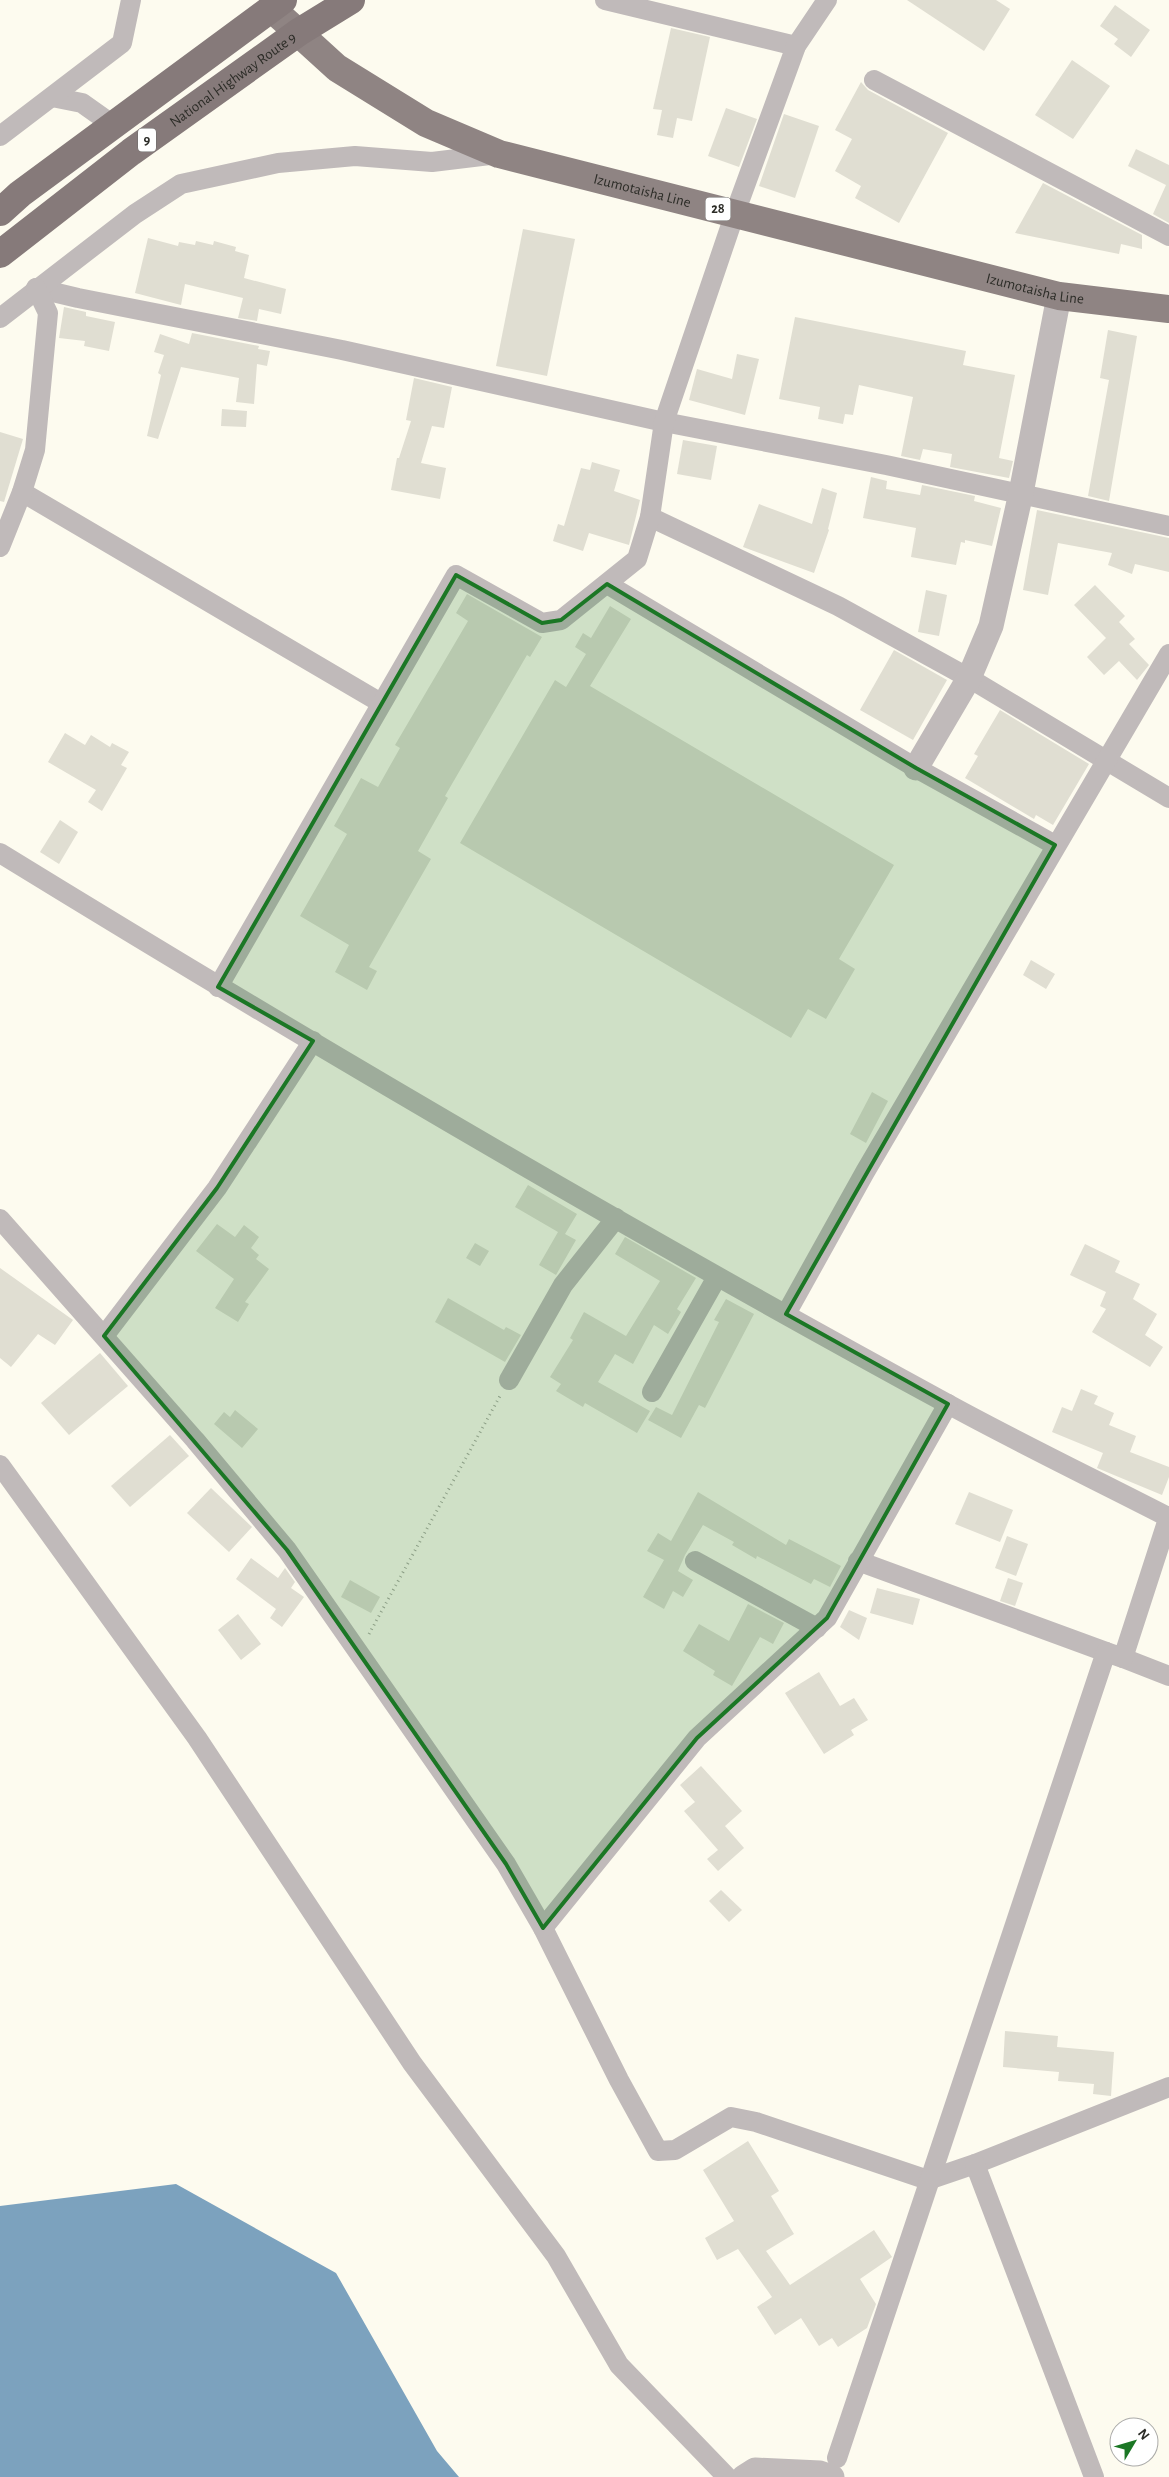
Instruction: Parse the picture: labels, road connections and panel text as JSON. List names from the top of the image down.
{
  "streets": {
    "highway": ["National Highway Route 9", "9"],
    "main road": ["Izumotaisha Line", "28"]
  },
  "crossings": [
    ["National Highway Route 9", "Izumotaisha Line"],
    ["9", "Izumotaisha Line"]
  ],
  "north": "top right"
}
